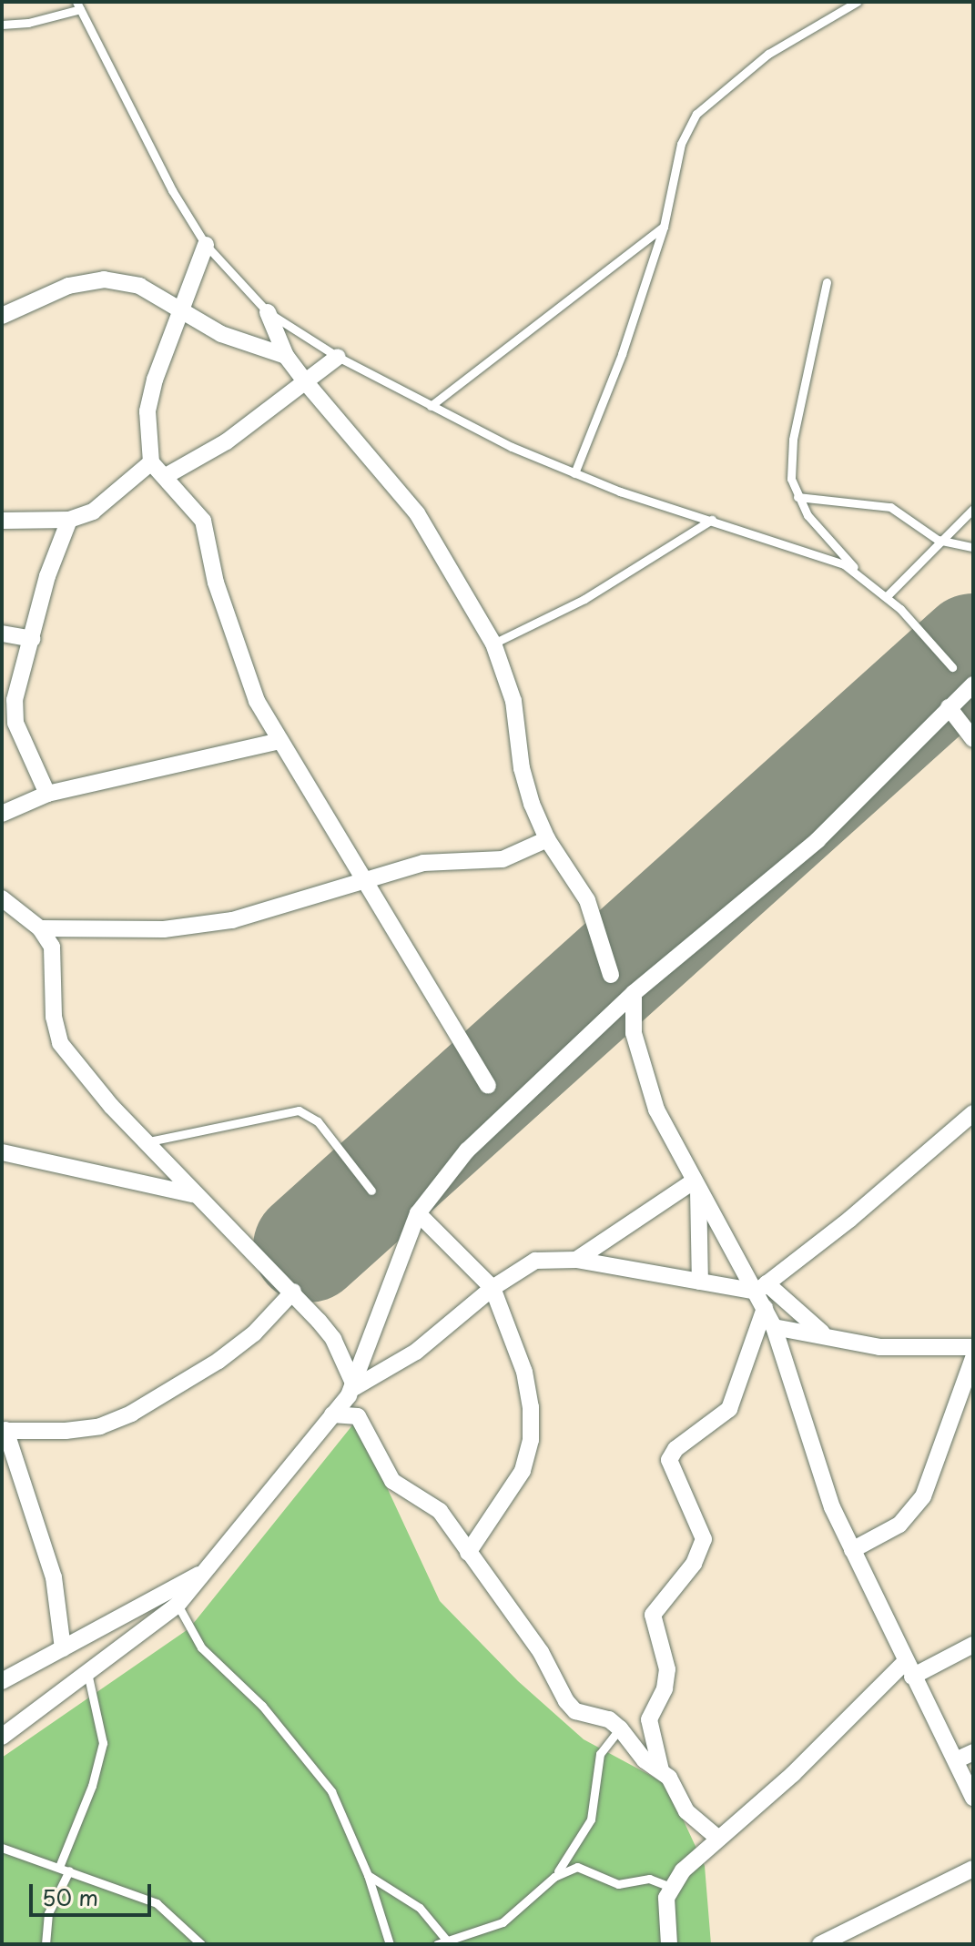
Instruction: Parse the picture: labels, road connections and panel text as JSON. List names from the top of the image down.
{
  "scale_bar": "50 m"
}
